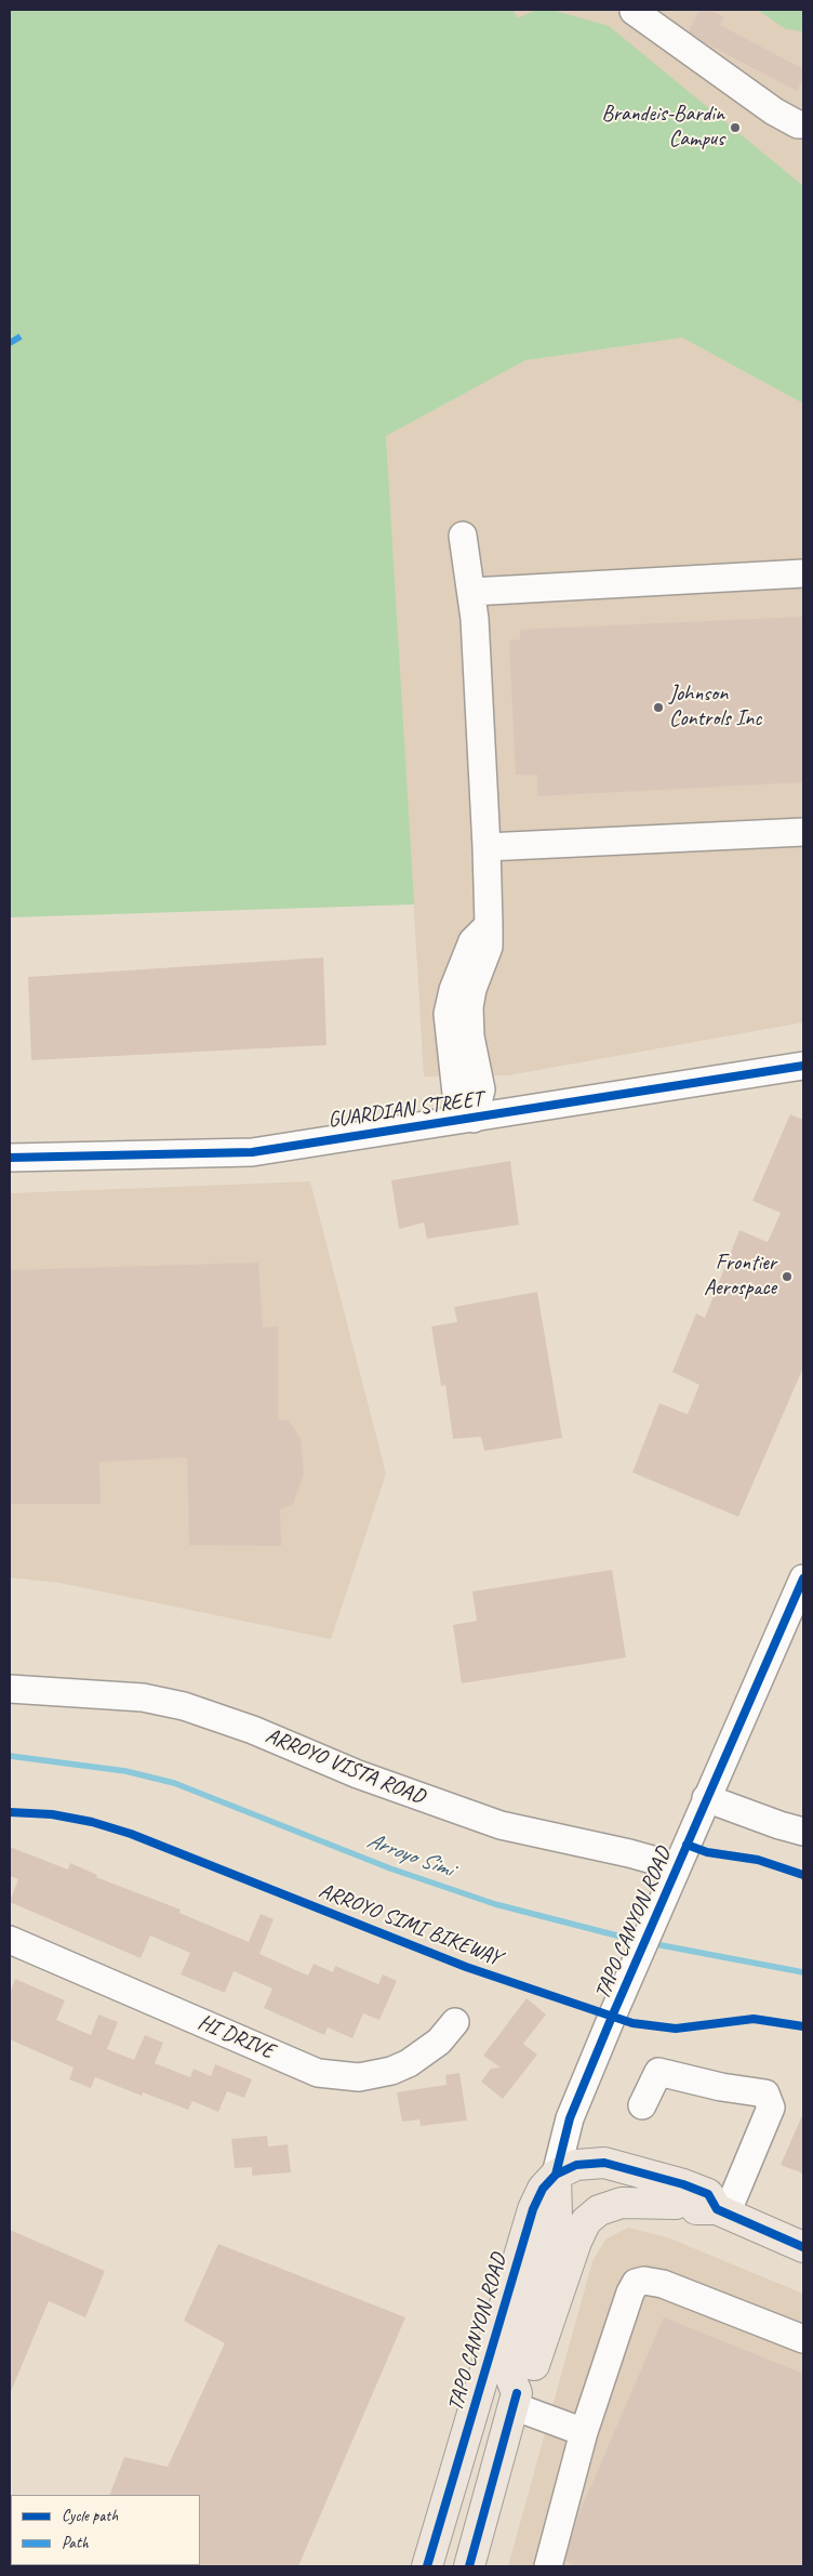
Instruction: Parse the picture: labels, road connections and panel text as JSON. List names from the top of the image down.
{
  "streets": {
    "main road": ["TAPO CANYON ROAD"],
    "street": ["GUARDIAN STREET", "ARROYO VISTA ROAD", "HI DRIVE"],
    "cycle path": ["ARROYO SIMI BIKEWAY"]
  },
  "crossings": [
    ["ARROYO VISTA ROAD", "TAPO CANYON ROAD"]
  ],
  "water": ["Arroyo Simi"],
  "places": ["Brandeis-Bardin Campus", "Johnson Controls Inc", "Frontier Aerospace"],
  "legend": ["Cycle path", "Path"]
}
